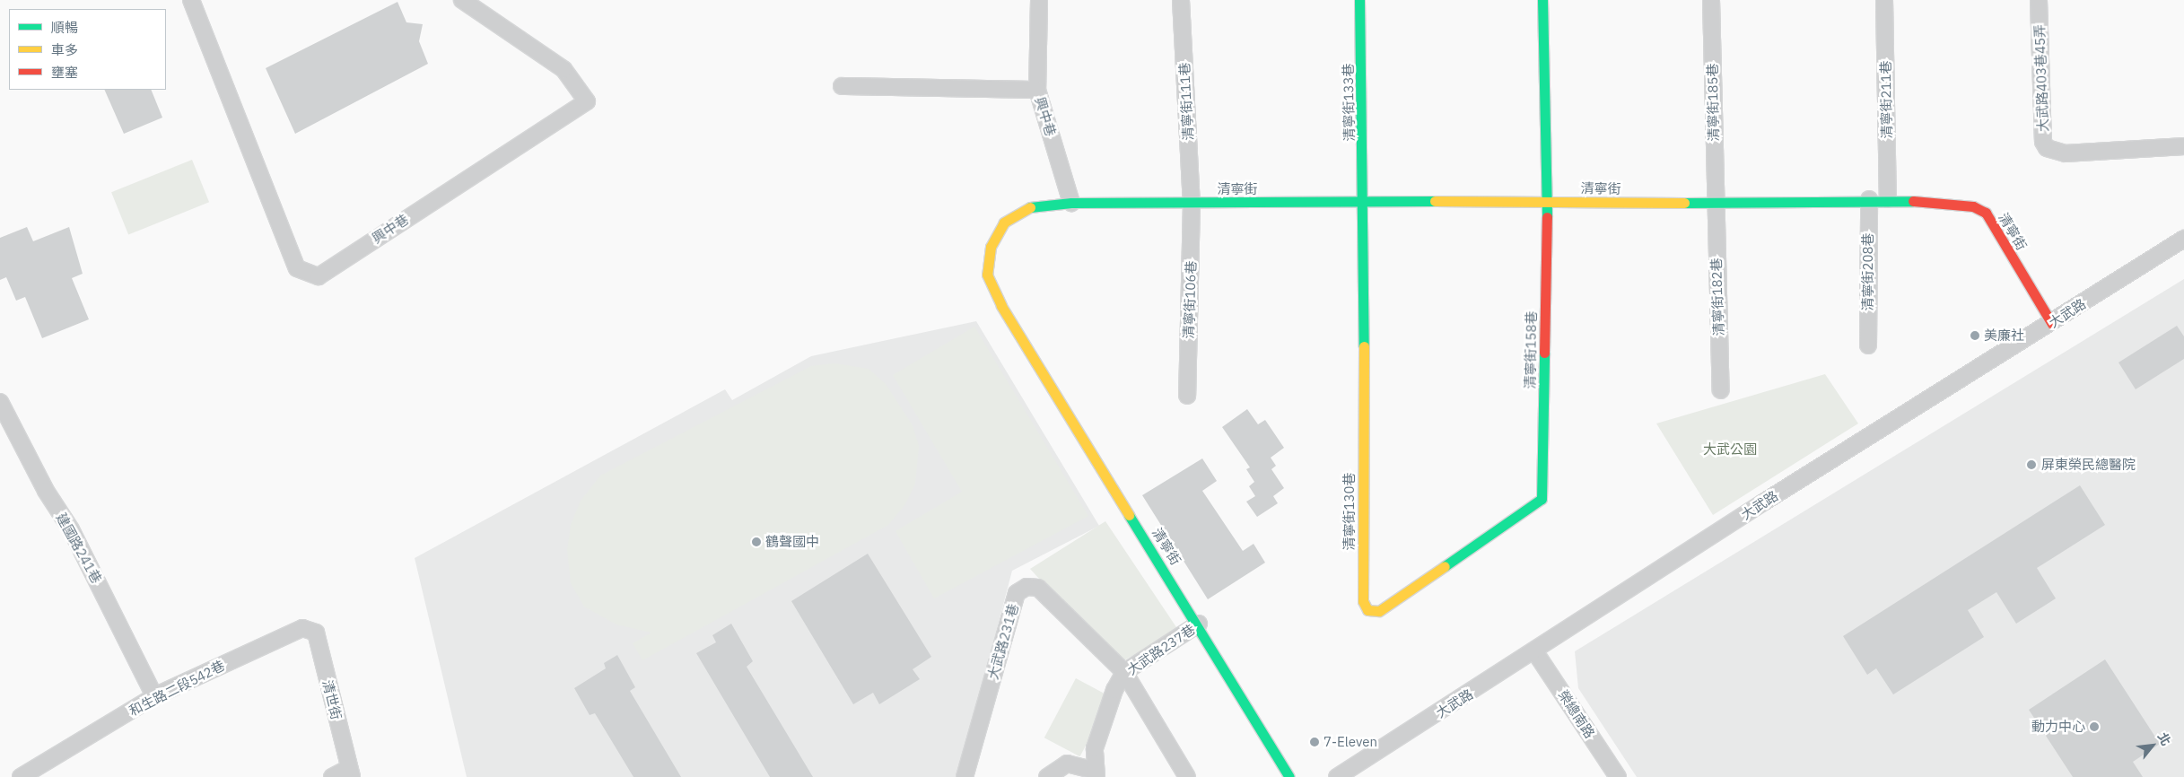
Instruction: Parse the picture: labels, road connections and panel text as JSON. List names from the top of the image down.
{
  "streets": {
    "street": [
      "大武路403巷45弄",
      "清寧街211巷",
      "清寧街111巷",
      "清寧街133巷",
      "清寧街185巷",
      "興中巷",
      "清寧街",
      "清寧街208巷",
      "清寧街182巷",
      "清寧街106巷",
      "大武路",
      "清寧街158巷",
      "清寧街130巷",
      "建國路241巷",
      "大武路231巷",
      "大武路237巷",
      "和生路二段542巷",
      "清世街",
      "榮總南路"
    ]
  },
  "crossings": [
    ["清寧街211巷", "清寧街"],
    ["清寧街111巷", "清寧街"],
    ["清寧街111巷", "清寧街106巷"],
    ["清寧街133巷", "清寧街"],
    ["清寧街133巷", "清寧街130巷"],
    ["清寧街185巷", "清寧街"],
    ["清寧街185巷", "清寧街182巷"],
    ["興中巷", "清寧街"],
    ["清寧街", "清寧街208巷"],
    ["清寧街", "清寧街182巷"],
    ["清寧街", "清寧街106巷"],
    ["清寧街", "大武路"],
    ["清寧街", "清寧街158巷"],
    ["清寧街", "清寧街130巷"],
    ["清寧街", "大武路237巷"],
    ["大武路", "榮總南路"],
    ["清寧街158巷", "清寧街130巷"],
    ["建國路241巷", "和生路二段542巷"],
    ["大武路231巷", "大武路237巷"],
    ["和生路二段542巷", "清世街"]
  ],
  "parks": ["大武公園"],
  "places": [
    "美廉社",
    "屏東榮民總醫院",
    "鶴聲國中",
    "動力中心",
    "7-Eleven"
  ],
  "legend": ["順暢", "車多", "壅塞"],
  "north": "top right"
}
